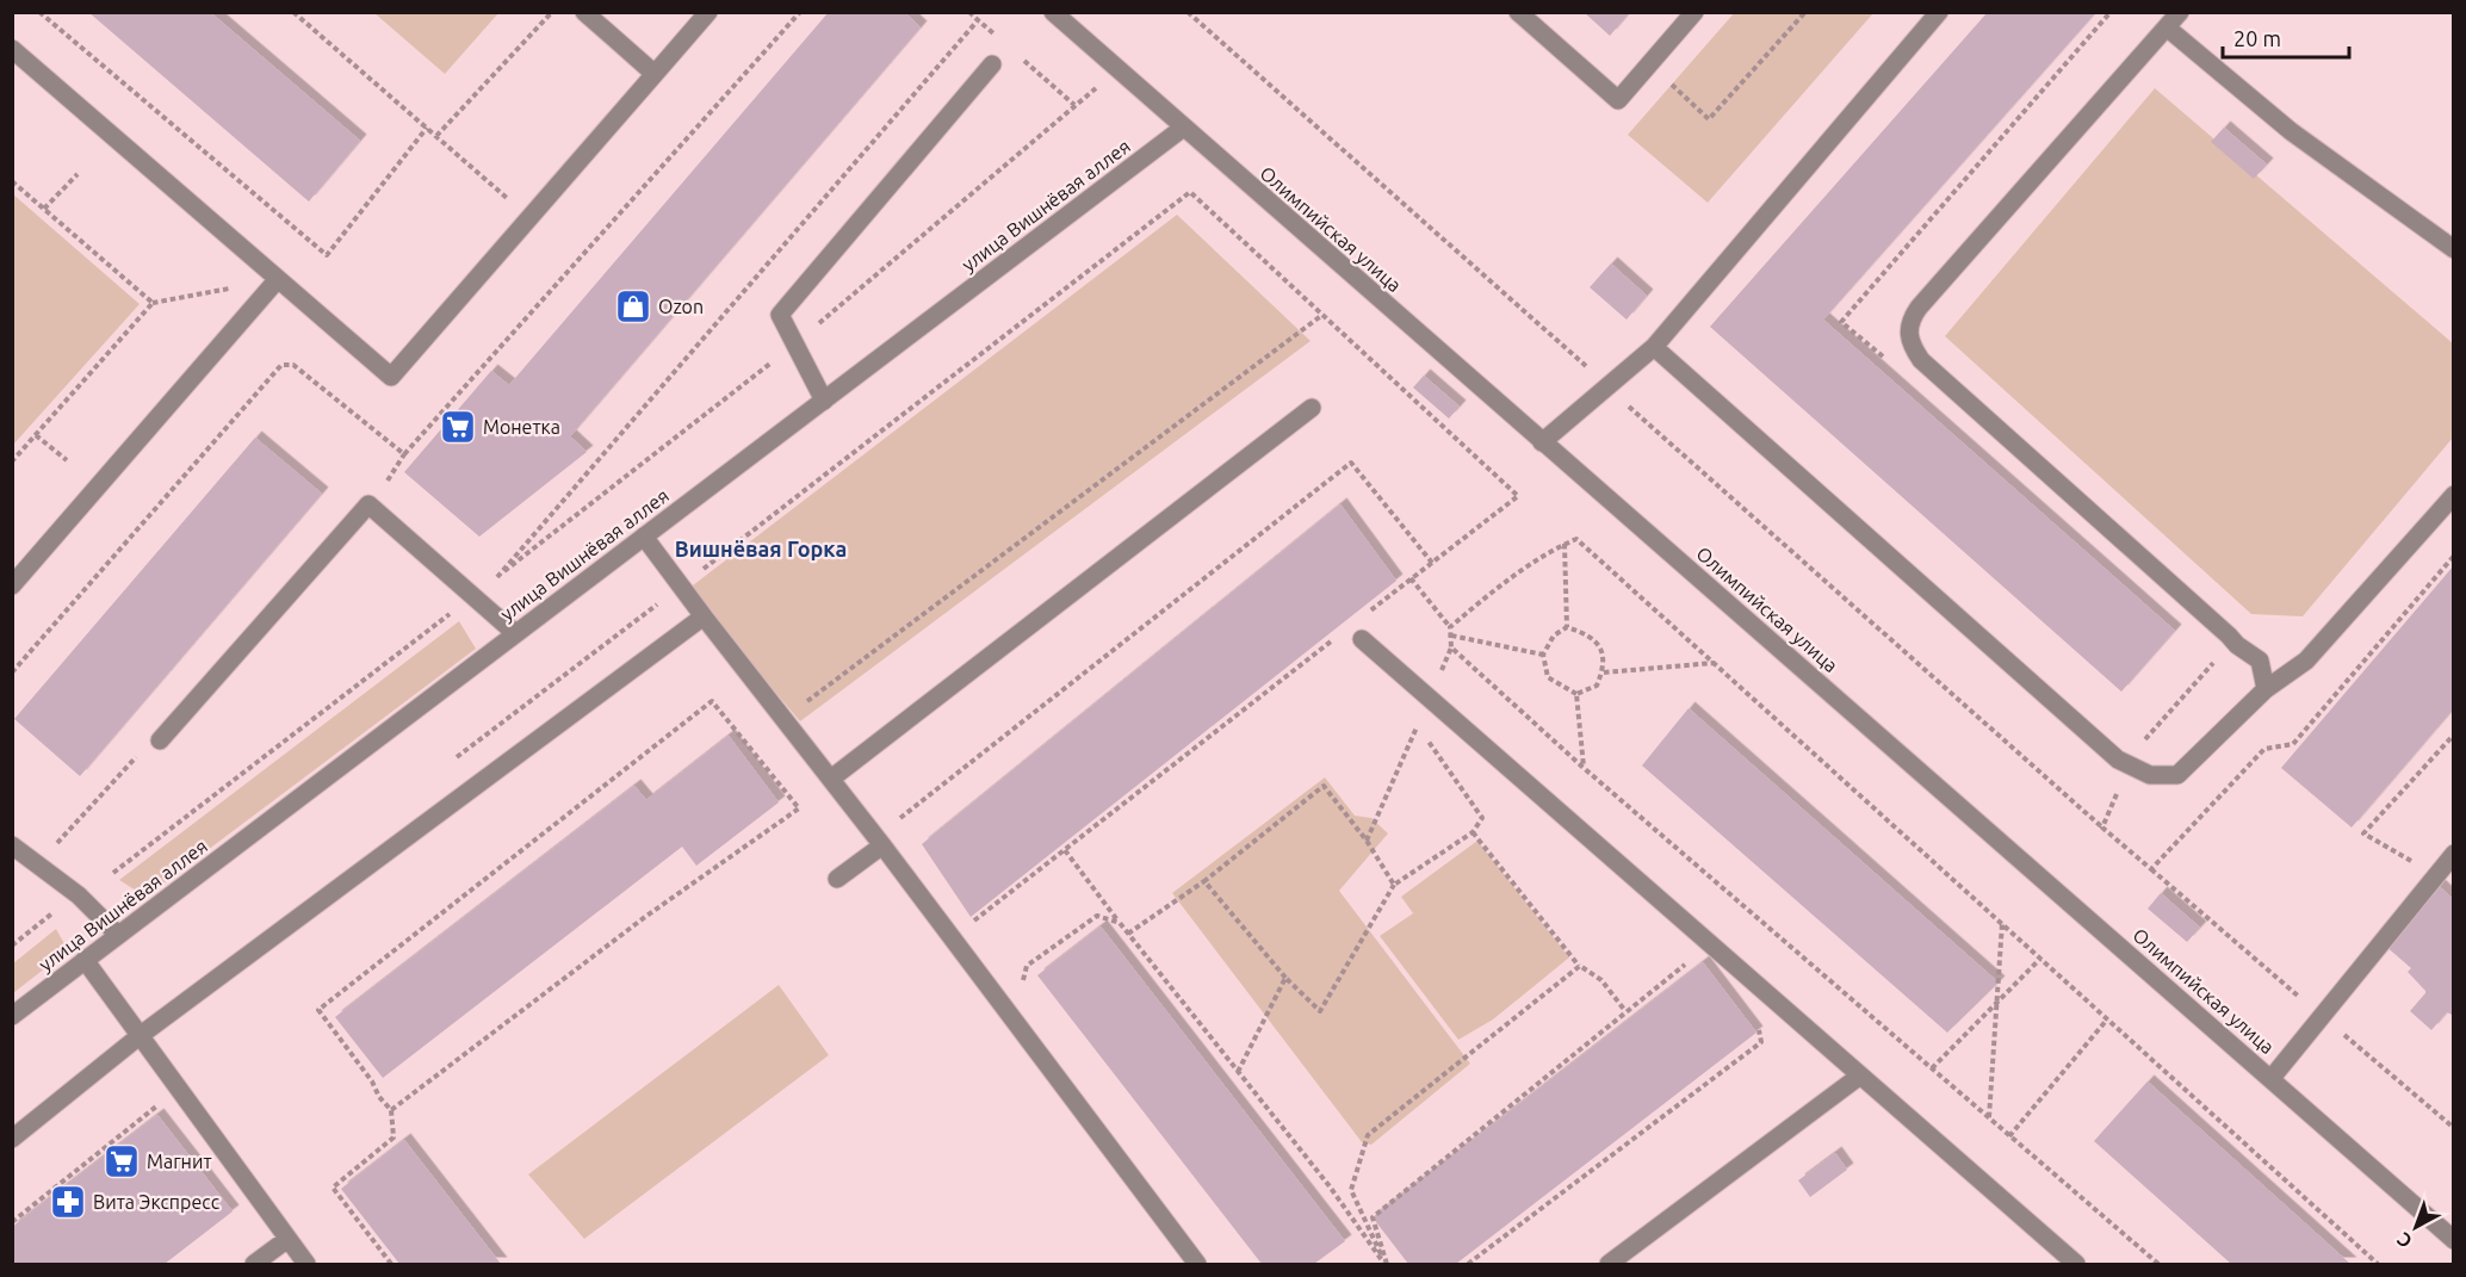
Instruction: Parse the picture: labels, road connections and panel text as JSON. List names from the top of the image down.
{
  "streets": {
    "street": ["улица Вишнёвая аллея", "Олимпийская улица"]
  },
  "crossings": [
    ["улица Вишнёвая аллея", "Олимпийская улица"]
  ],
  "districts": ["Вишнёвая Горка"],
  "places": {
    "shop": ["Ozon"],
    "supermarket": ["Монетка", "Магнит"],
    "pharmacy": ["Вита Экспресс"]
  },
  "scale_bar": "20 m",
  "north": "bottom left"
}
